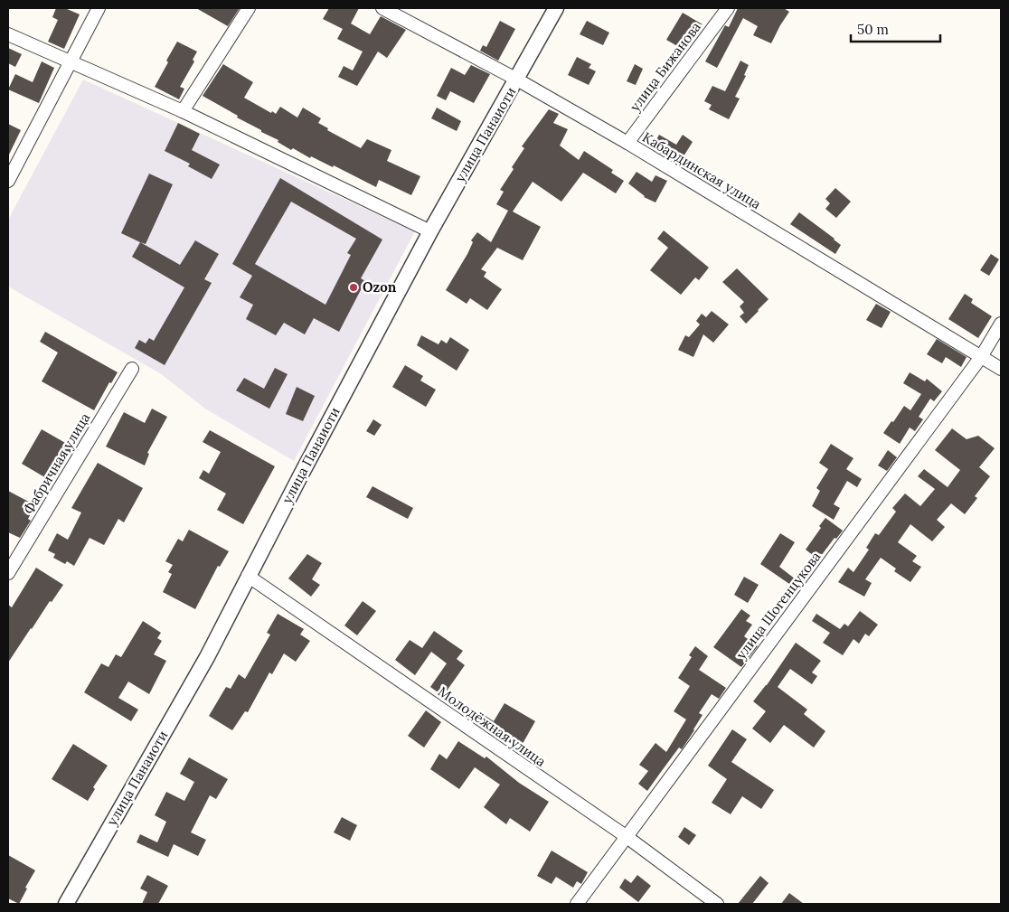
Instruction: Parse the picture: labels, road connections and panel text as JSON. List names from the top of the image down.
{
  "streets": {
    "street": [
      "улица Бижанова",
      "улица Панаиоти",
      "Кабардинская улица",
      "Фабричная улица",
      "улица Шогенцукова",
      "Молодёжная улица"
    ]
  },
  "crossings": [
    ["улица Бижанова", "Кабардинская улица"],
    ["улица Панаиоти", "Кабардинская улица"],
    ["улица Панаиоти", "Молодёжная улица"],
    ["Кабардинская улица", "улица Шогенцукова"],
    ["улица Шогенцукова", "Молодёжная улица"]
  ],
  "places": ["Ozon"],
  "scale_bar": "50 m"
}
